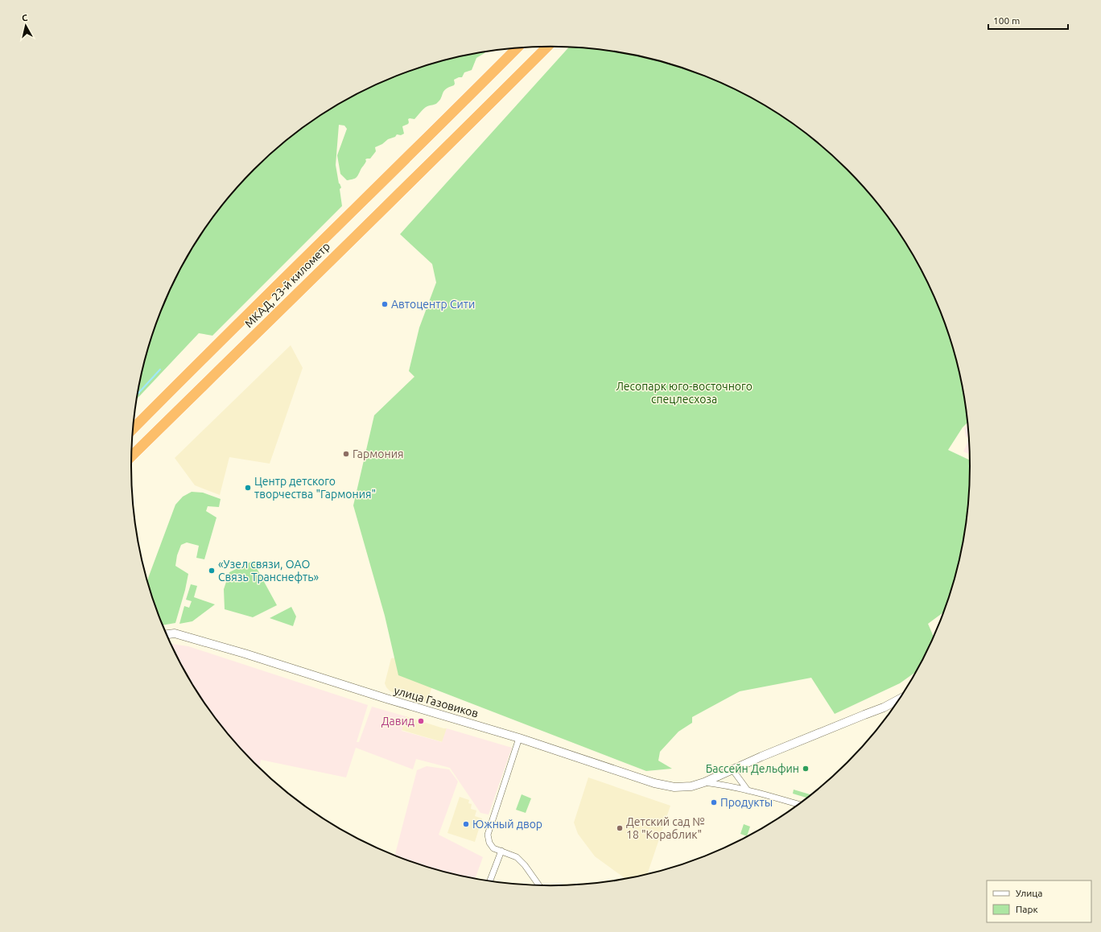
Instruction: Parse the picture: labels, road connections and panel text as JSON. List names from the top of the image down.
{
  "streets": {
    "highway": ["МКАД, 23-й километр"],
    "street": ["улица Газовиков"]
  },
  "parks": ["Лесопарк юго-восточного спецлесхоза"],
  "places": [
    "Автоцентр Сити",
    "Гармония",
    "Центр детского творчества \"Гармония\"",
    "«Узел связи, ОАО Связь Транснефть»",
    "Давид",
    "Бассейн Дельфин",
    "Продукты",
    "Южный двор",
    "Детский сад № 18 \"Кораблик\""
  ],
  "legend": ["Улица", "Парк"],
  "scale_bar": "100 m",
  "north": "top"
}
